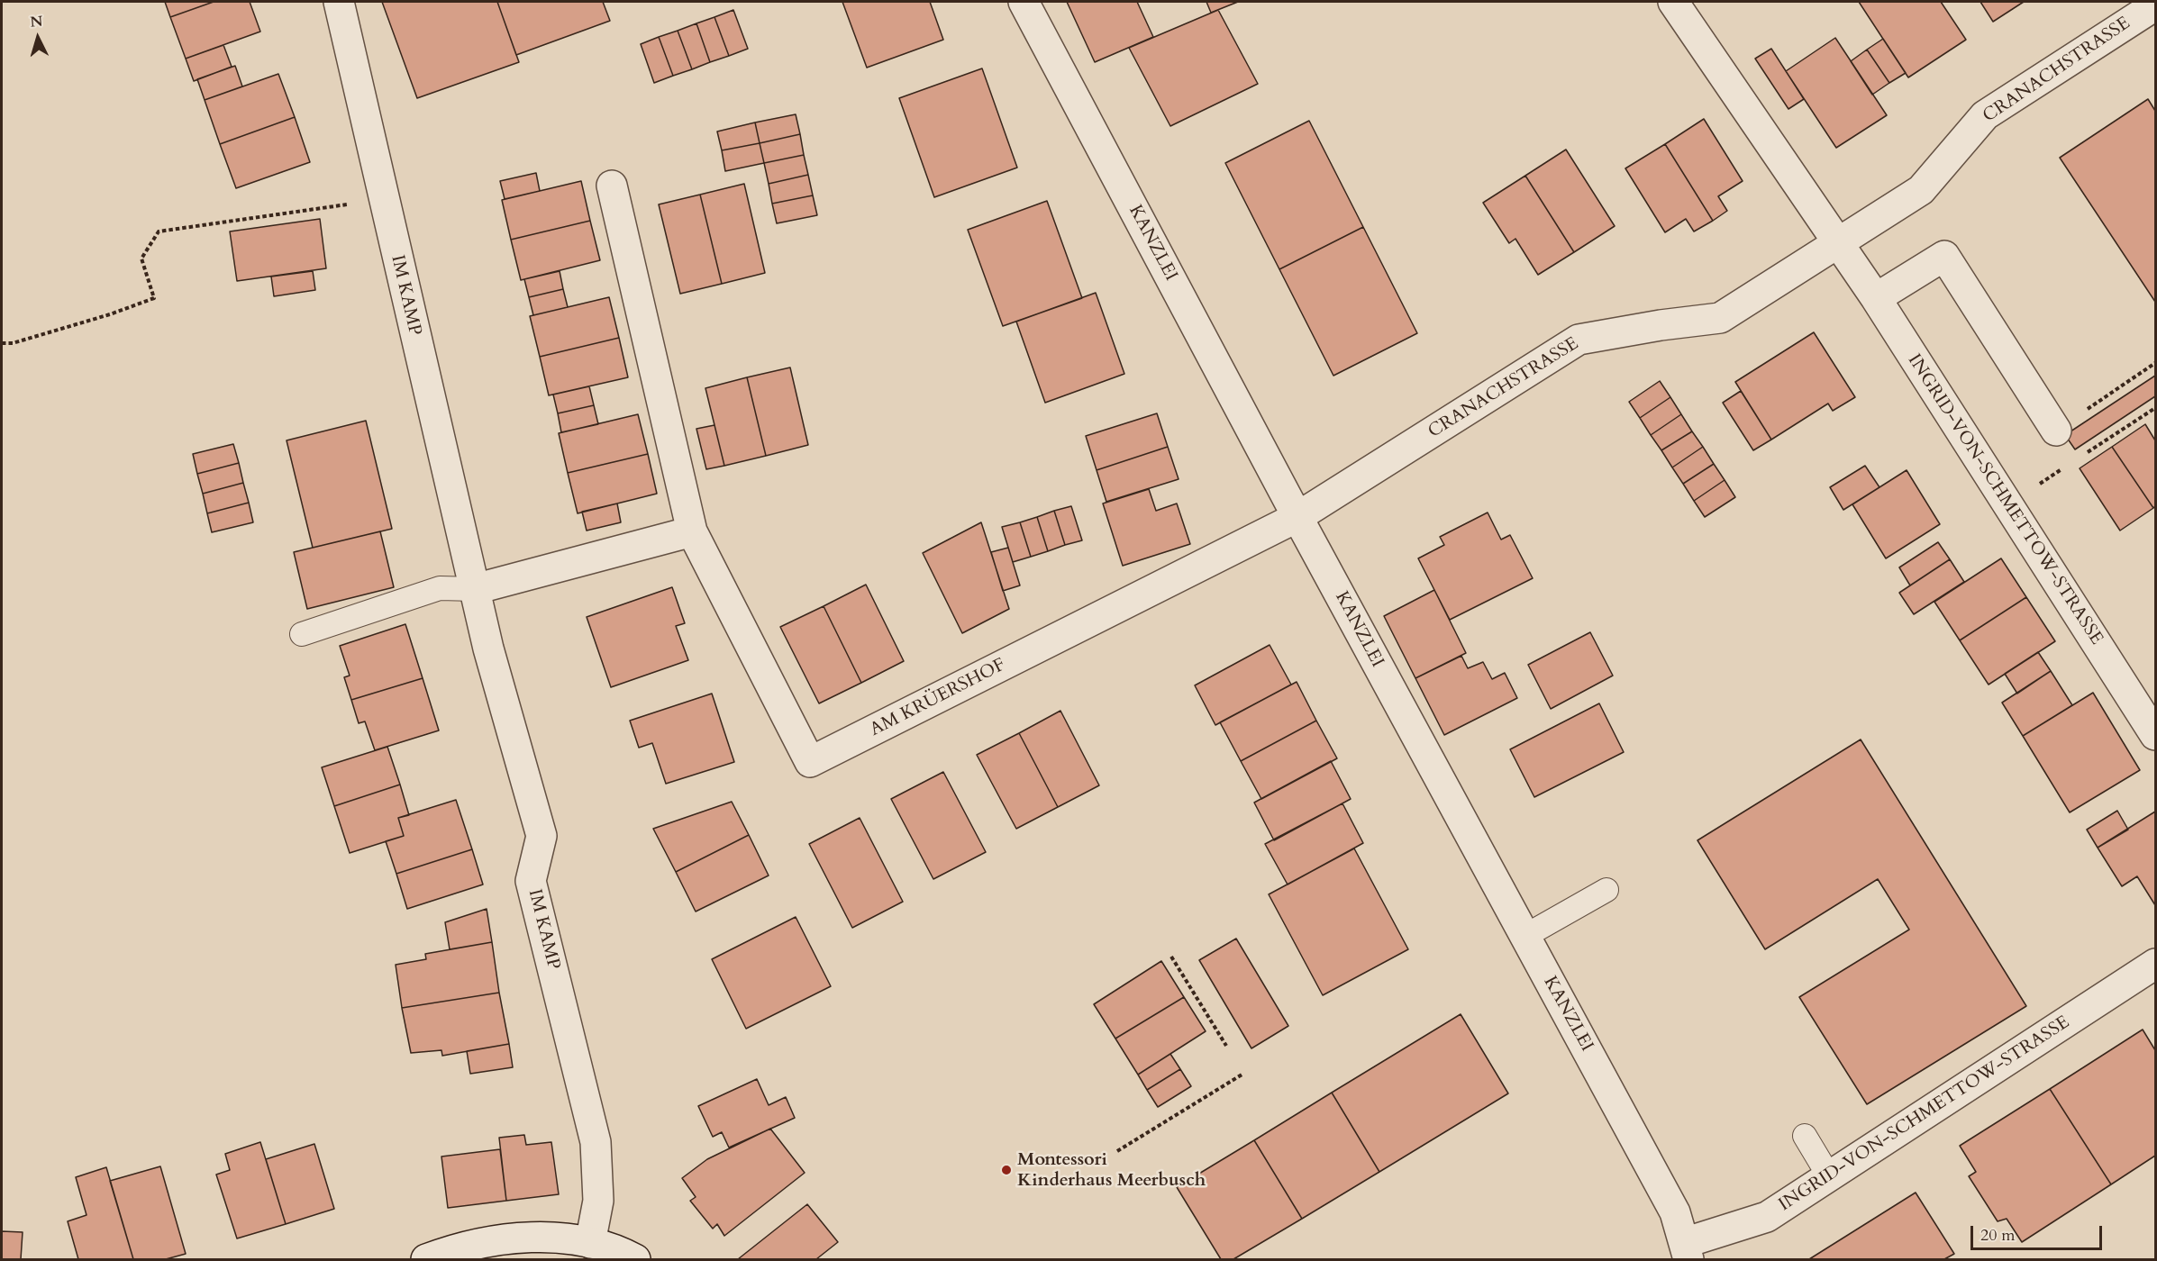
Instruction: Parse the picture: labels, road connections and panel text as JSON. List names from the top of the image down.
{
  "streets": {
    "street": [
      "CRANACHSTRASSE",
      "KANZLEI",
      "IM KAMP",
      "INGRID-VON-SCHMETTOW-STRASSE",
      "AM KRÜERSHOF"
    ]
  },
  "crossings": [
    ["CRANACHSTRASSE", "KANZLEI"],
    ["CRANACHSTRASSE", "INGRID-VON-SCHMETTOW-STRASSE"],
    ["CRANACHSTRASSE", "AM KRÜERSHOF"],
    ["KANZLEI", "INGRID-VON-SCHMETTOW-STRASSE"],
    ["KANZLEI", "AM KRÜERSHOF"]
  ],
  "places": ["Montessori Kinderhaus Meerbusch"],
  "scale_bar": "20 m",
  "north": "top"
}
